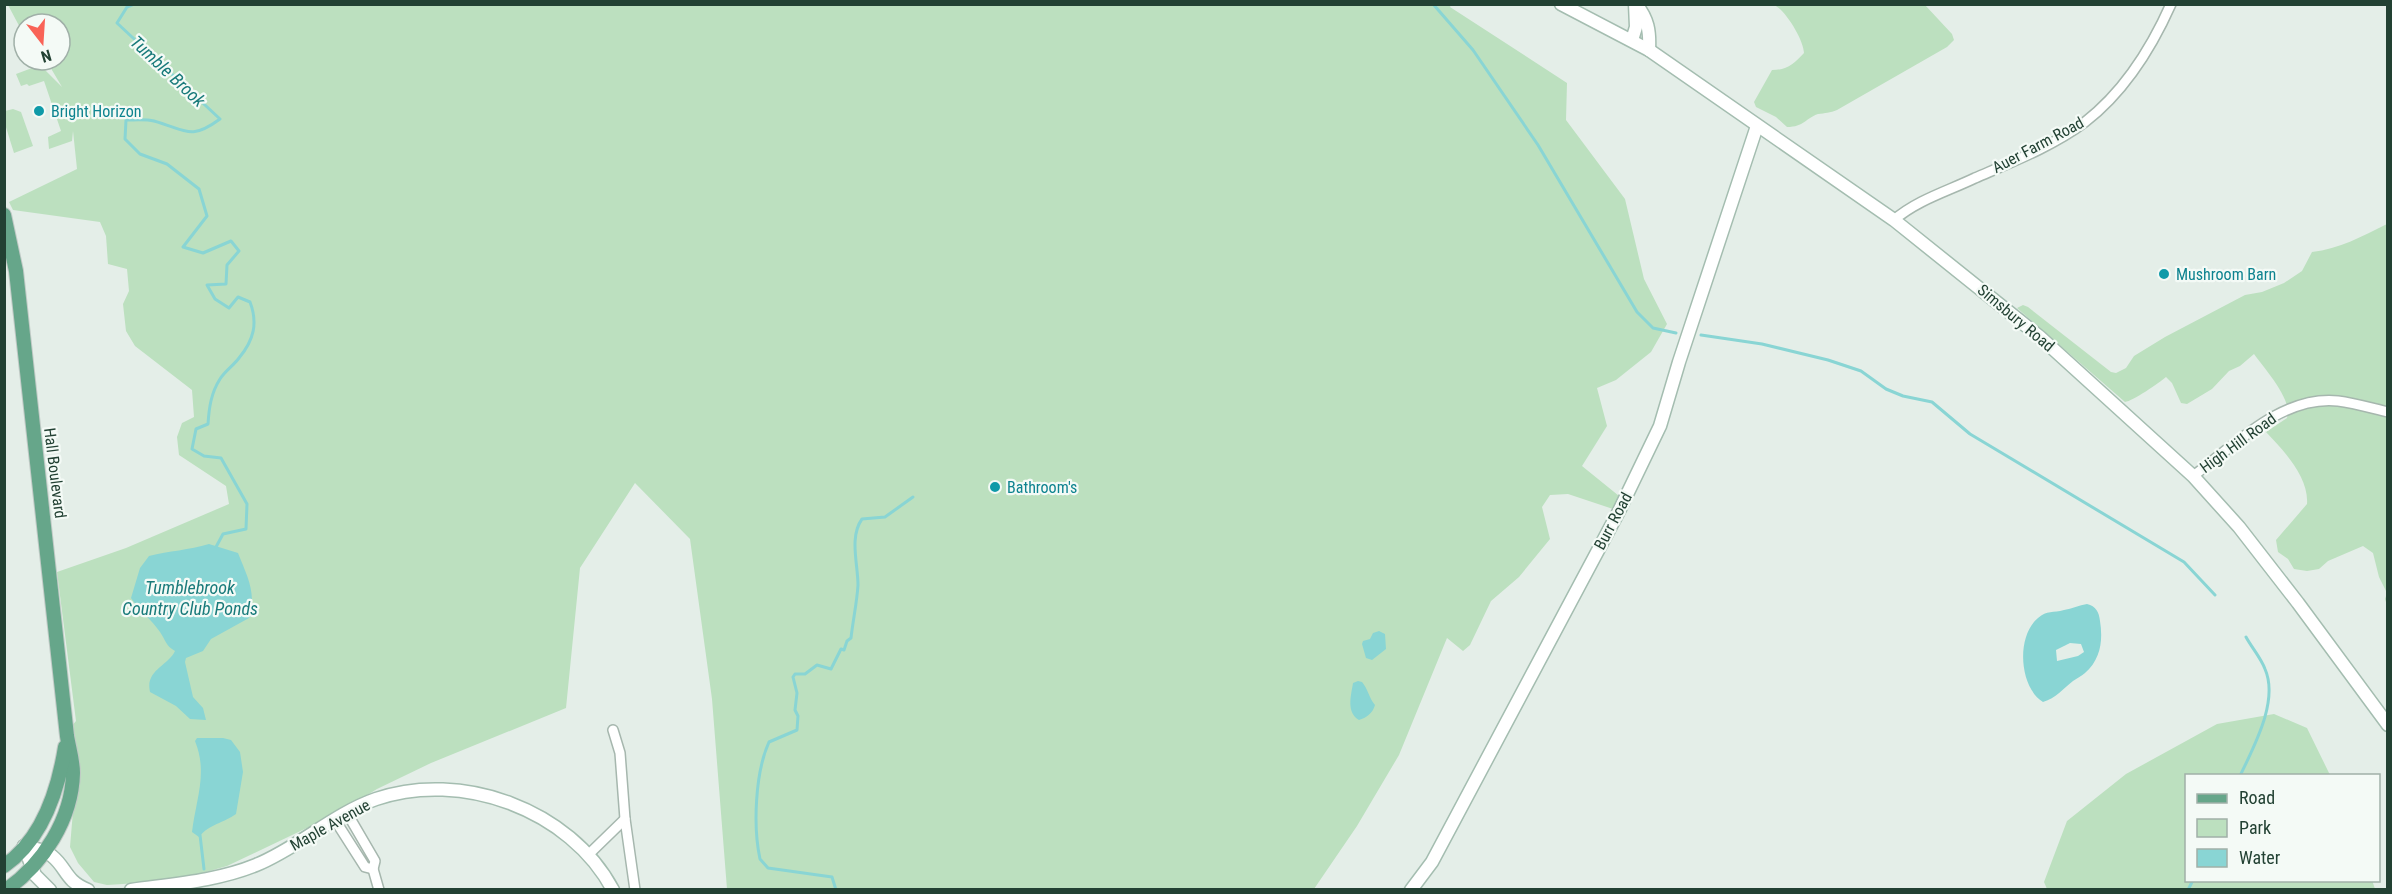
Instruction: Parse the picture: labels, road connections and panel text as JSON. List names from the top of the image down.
{
  "streets": {
    "main road": ["Hall Boulevard"],
    "street": [
      "Auer Farm Road",
      "Simsbury Road",
      "High Hill Road",
      "Burr Road",
      "Maple Avenue"
    ]
  },
  "crossings": [
    ["Auer Farm Road", "Simsbury Road"],
    ["Simsbury Road", "High Hill Road"],
    ["Simsbury Road", "Burr Road"]
  ],
  "water": ["Tumble Brook", "Tumblebrook Country Club Ponds"],
  "places": ["Bright Horizon", "Mushroom Barn", "Bathroom's"],
  "legend": ["Road", "Park", "Water"],
  "north": "bottom"
}
